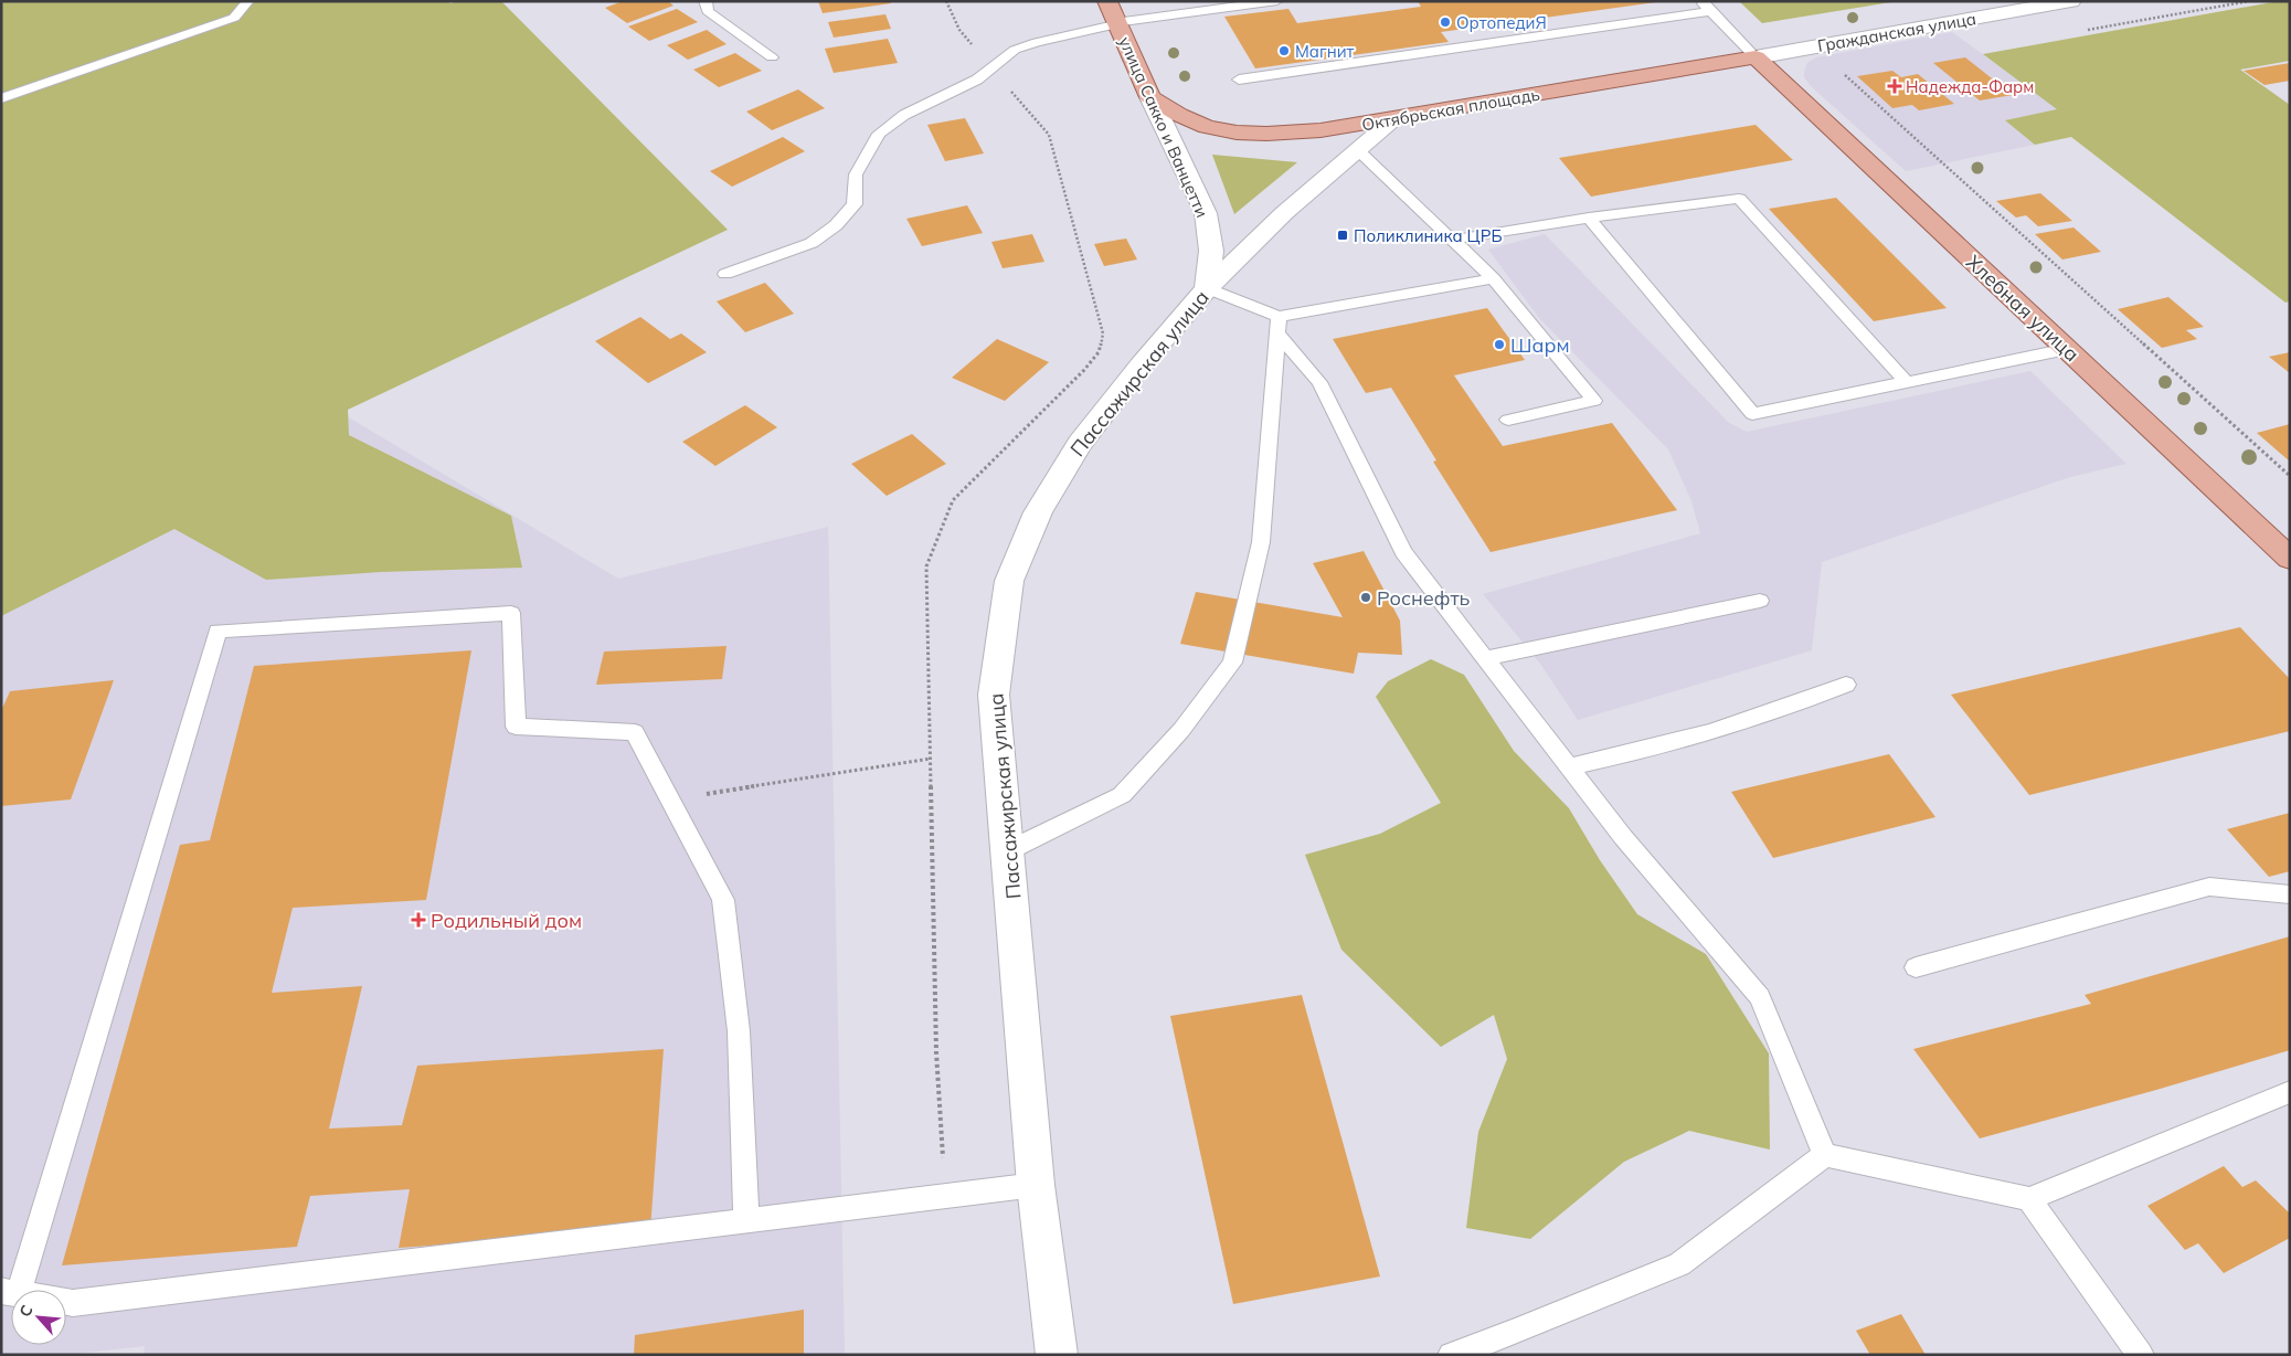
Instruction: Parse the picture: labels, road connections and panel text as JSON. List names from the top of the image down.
{
  "streets": {
    "main road": ["Октябрьская площадь", "улица Сакко и Ванцетти", "Хлебная улица"],
    "street": ["Гражданская улица", "Пассажирская улица"]
  },
  "crossings": [
    ["Гражданская улица", "Октябрьская площадь"],
    ["Гражданская улица", "Хлебная улица"],
    ["Октябрьская площадь", "улица Сакко и Ванцетти"],
    ["Октябрьская площадь", "Хлебная улица"],
    ["Октябрьская площадь", "Пассажирская улица"],
    ["улица Сакко и Ванцетти", "Пассажирская улица"]
  ],
  "places": {
    "other": [
      "ОртопедиЯ",
      "Магнит",
      "Шарм",
      "Роснефть"
    ],
    "health": ["Надежда-Фарм", "Родильный дом"],
    "transit": ["Поликлиника ЦРБ"]
  },
  "north": "top left"
}
